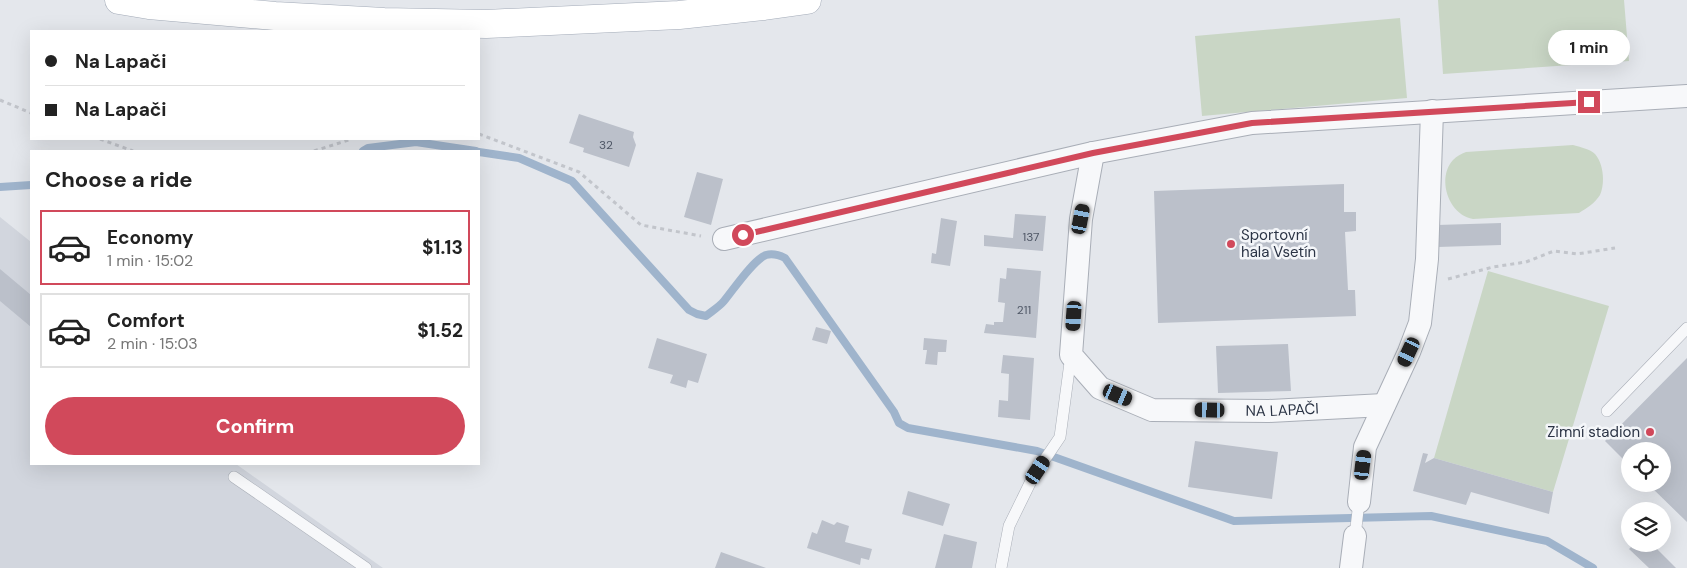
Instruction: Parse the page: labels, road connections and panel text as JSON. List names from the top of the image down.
{
  "streets": {
    "street": ["NA LAPAČI"]
  },
  "places": ["Sportovní hala Vsetín", "Zimní stadion"],
  "house_numbers": ["32", "137", "211"],
  "page": {
    "bubble": "1 min",
    "banner": ["Na Lapači", "Na Lapači"],
    "heading": "Choose a ride",
    "list": [
      {
        "name": "Economy",
        "note": "1 min · 15:02",
        "value": "$1.13"
      },
      {
        "name": "Comfort",
        "note": "2 min · 15:03",
        "value": "$1.52"
      }
    ],
    "buttons": "Confirm"
  }
}
